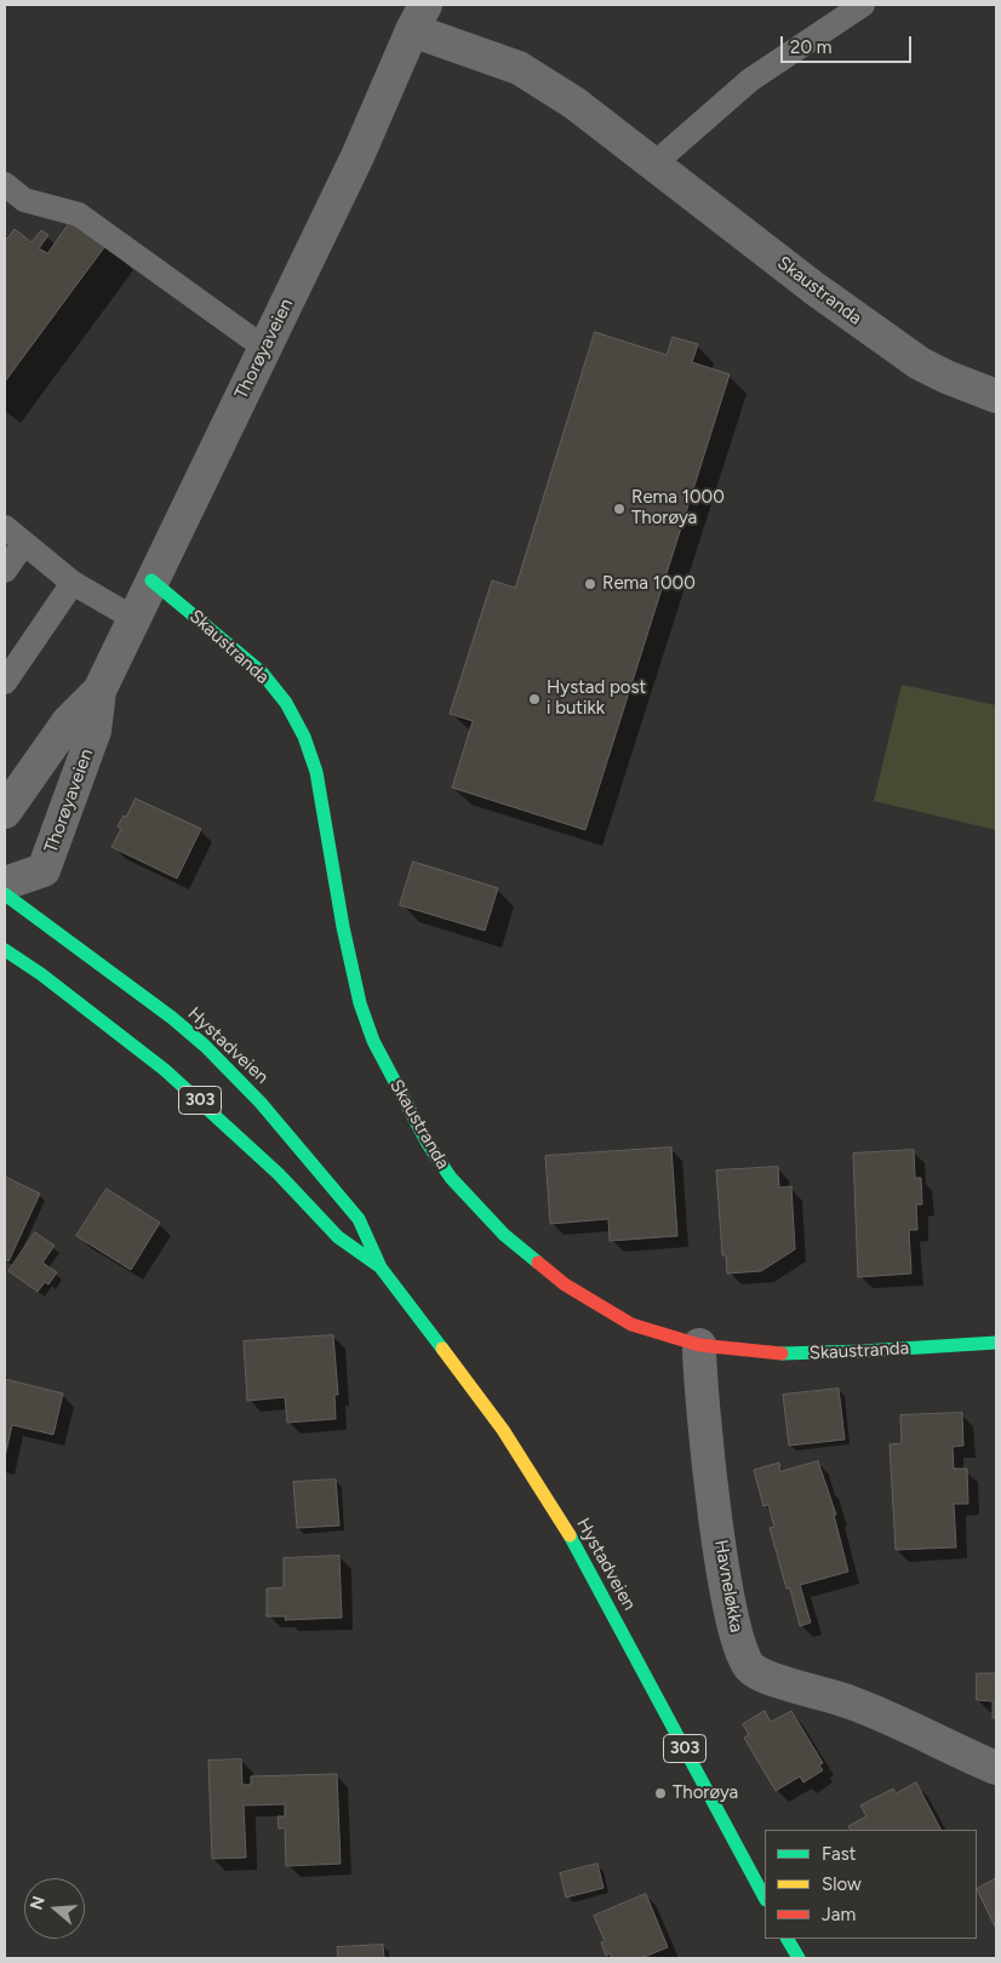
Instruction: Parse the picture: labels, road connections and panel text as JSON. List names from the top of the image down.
{
  "streets": {
    "main road": ["Skaustranda", "Hystadveien", "303"],
    "street": ["Thorøyaveien", "Havneløkka"]
  },
  "crossings": [
    ["Skaustranda", "Thorøyaveien"],
    ["Skaustranda", "Havneløkka"]
  ],
  "places": [
    "Rema 1000 Thorøya",
    "Rema 1000",
    "Hystad post i butikk",
    "Thorøya"
  ],
  "legend": ["Fast", "Slow", "Jam"],
  "scale_bar": "20 m",
  "north": "left"
}
